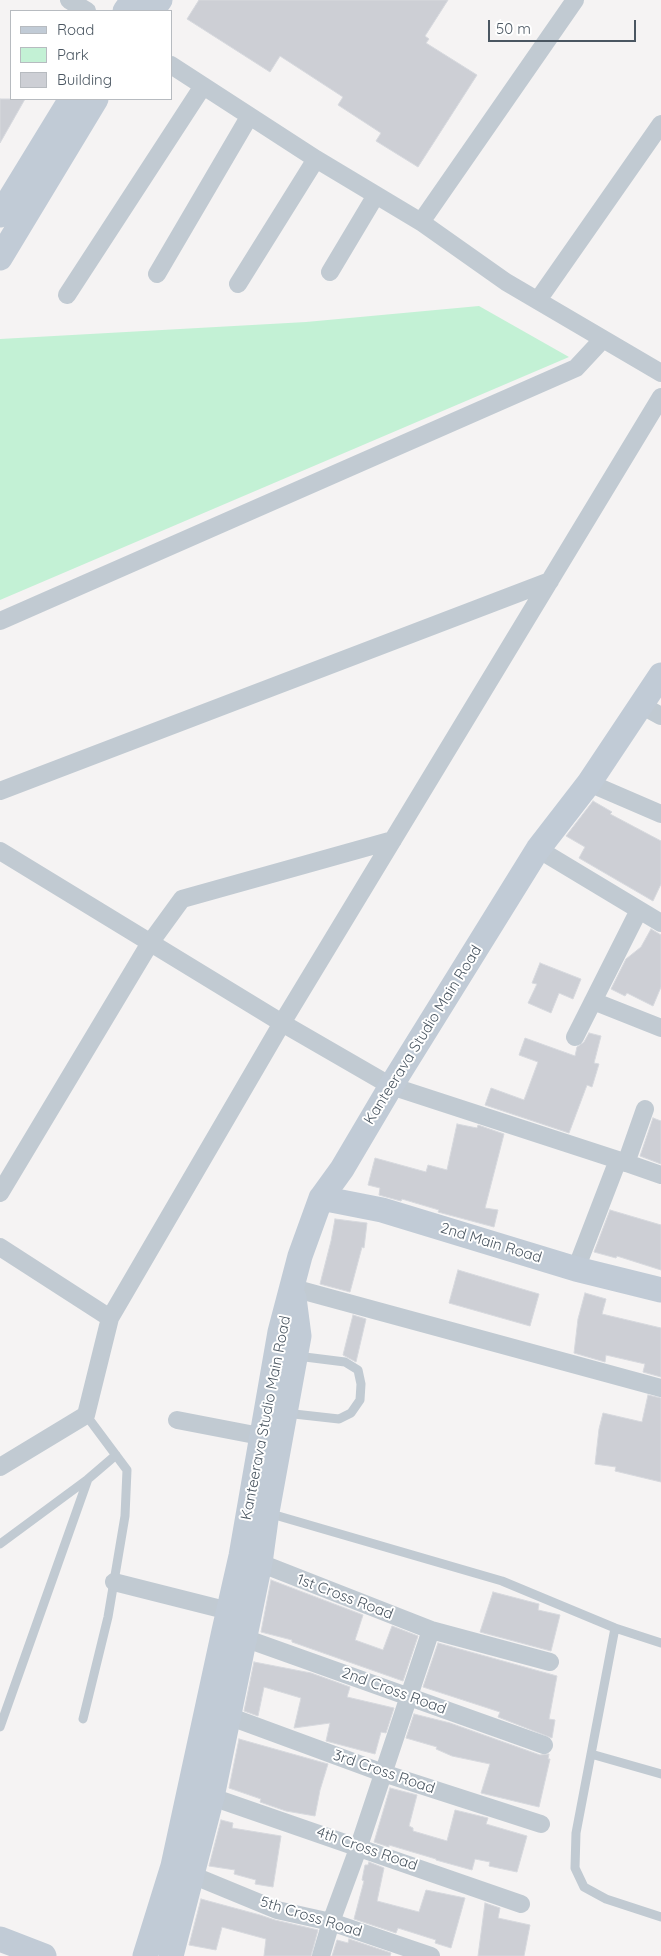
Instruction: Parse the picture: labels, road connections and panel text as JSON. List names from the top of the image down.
{
  "streets": {
    "main road": ["Kanteerava Studio Main Road", "2nd Main Road"],
    "street": [
      "1st Cross Road",
      "2nd Cross Road",
      "3rd Cross Road",
      "4th Cross Road",
      "5th Cross Road"
    ]
  },
  "crossings": [
    ["Kanteerava Studio Main Road", "2nd Main Road"]
  ],
  "legend": ["Road", "Park", "Building"],
  "scale_bar": "50 m"
}
